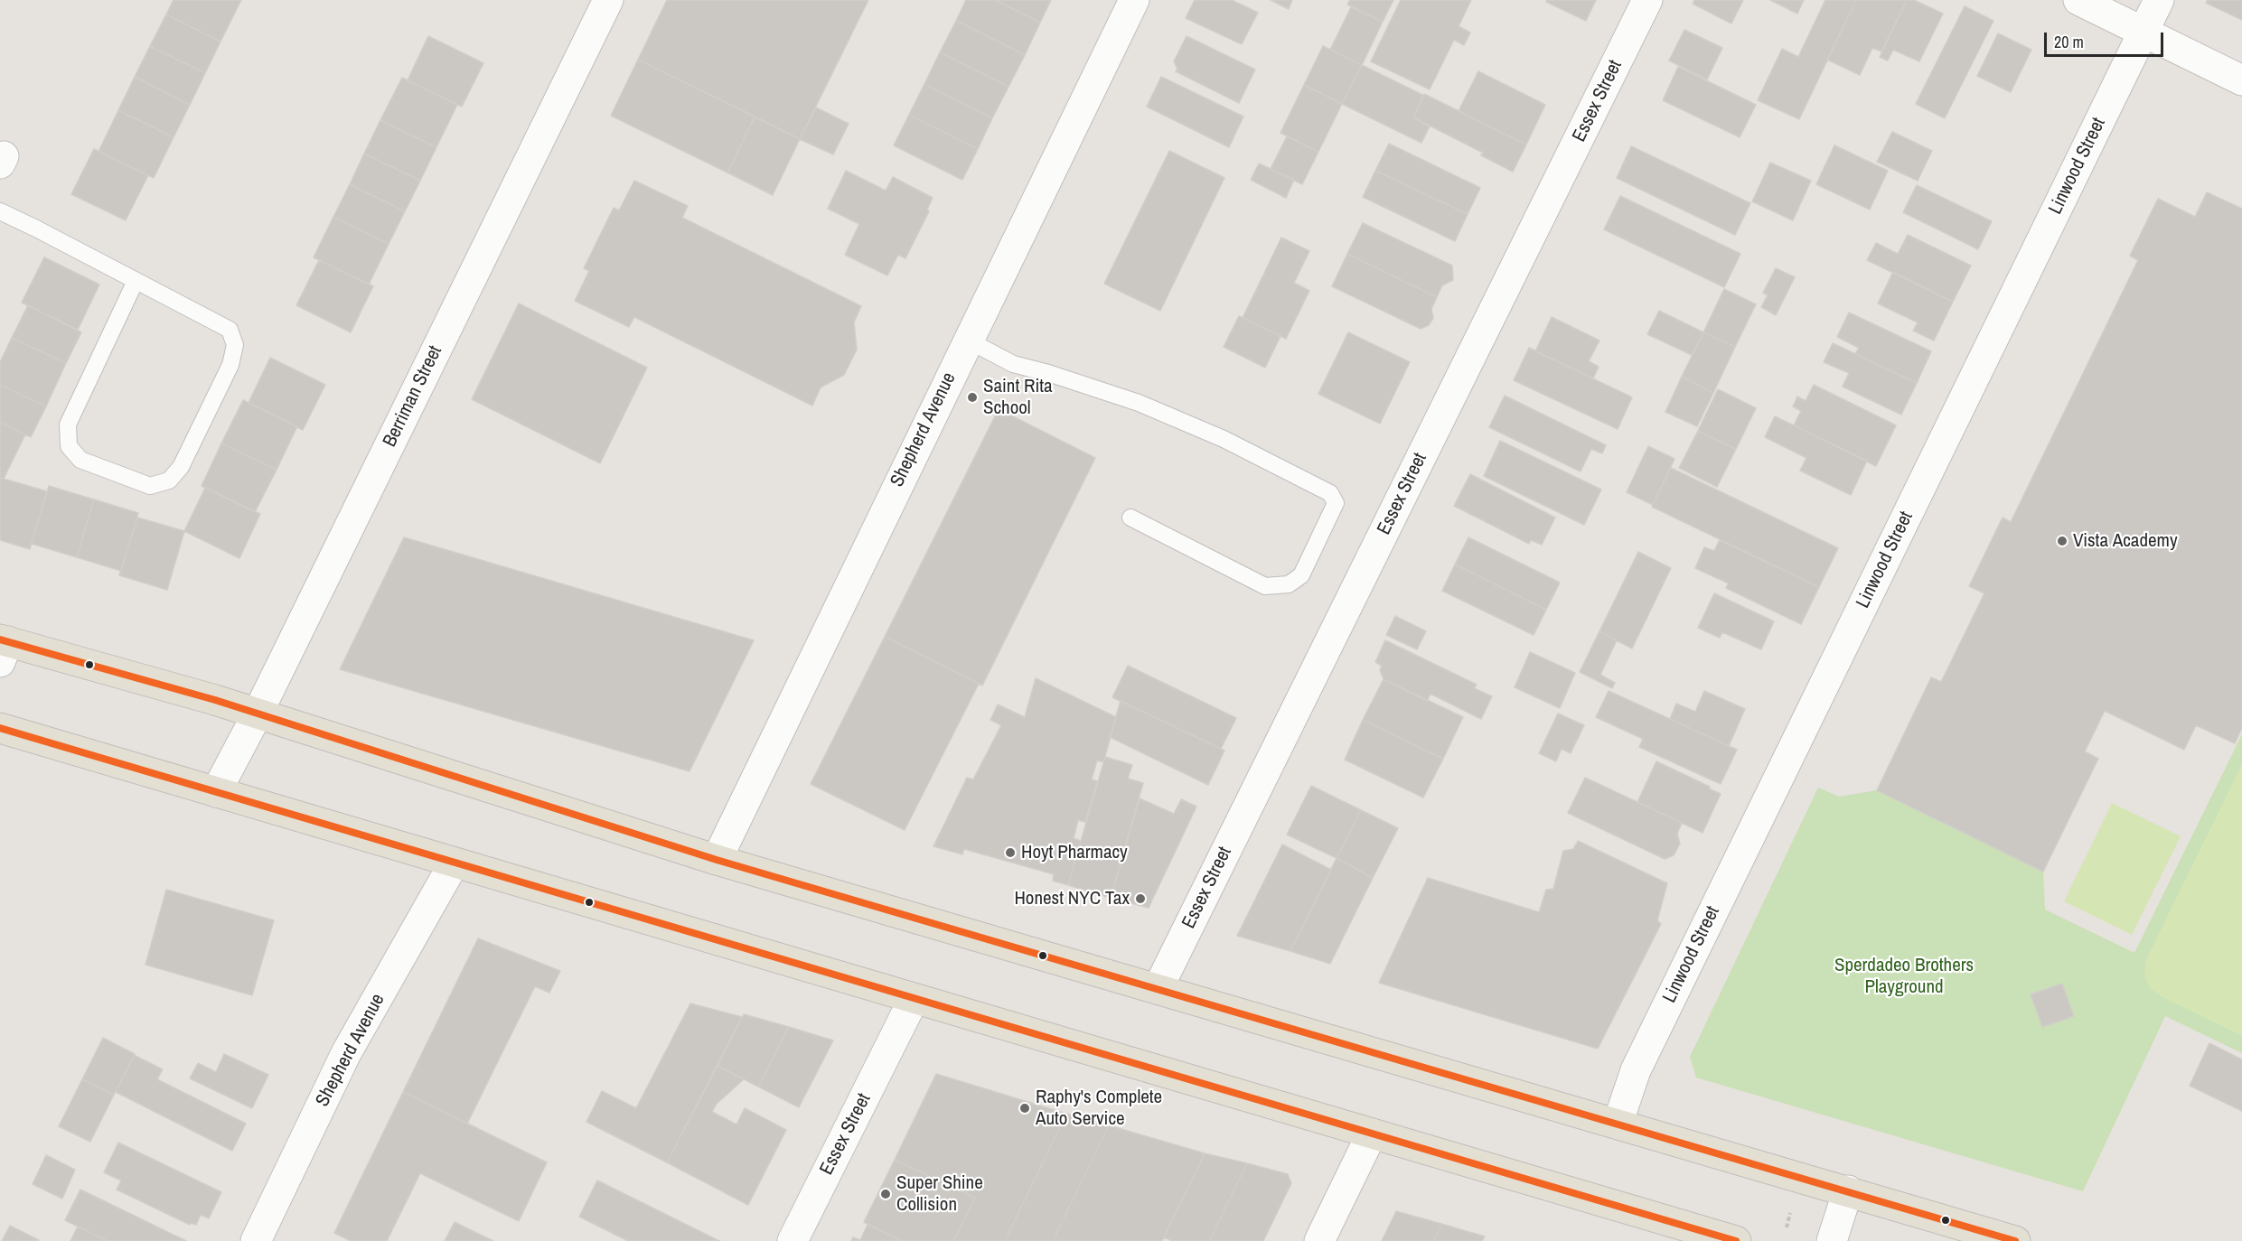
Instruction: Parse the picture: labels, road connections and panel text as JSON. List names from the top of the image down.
{
  "streets": {
    "street": [
      "Essex Street",
      "Linwood Street",
      "Berriman Street",
      "Shepherd Avenue"
    ]
  },
  "parks": ["Sperdadeo Brothers Playground"],
  "places": [
    "Saint Rita School",
    "Vista Academy",
    "Hoyt Pharmacy",
    "Honest NYC Tax",
    "Raphy's Complete Auto Service",
    "Super Shine Collision"
  ],
  "scale_bar": "20 m"
}
